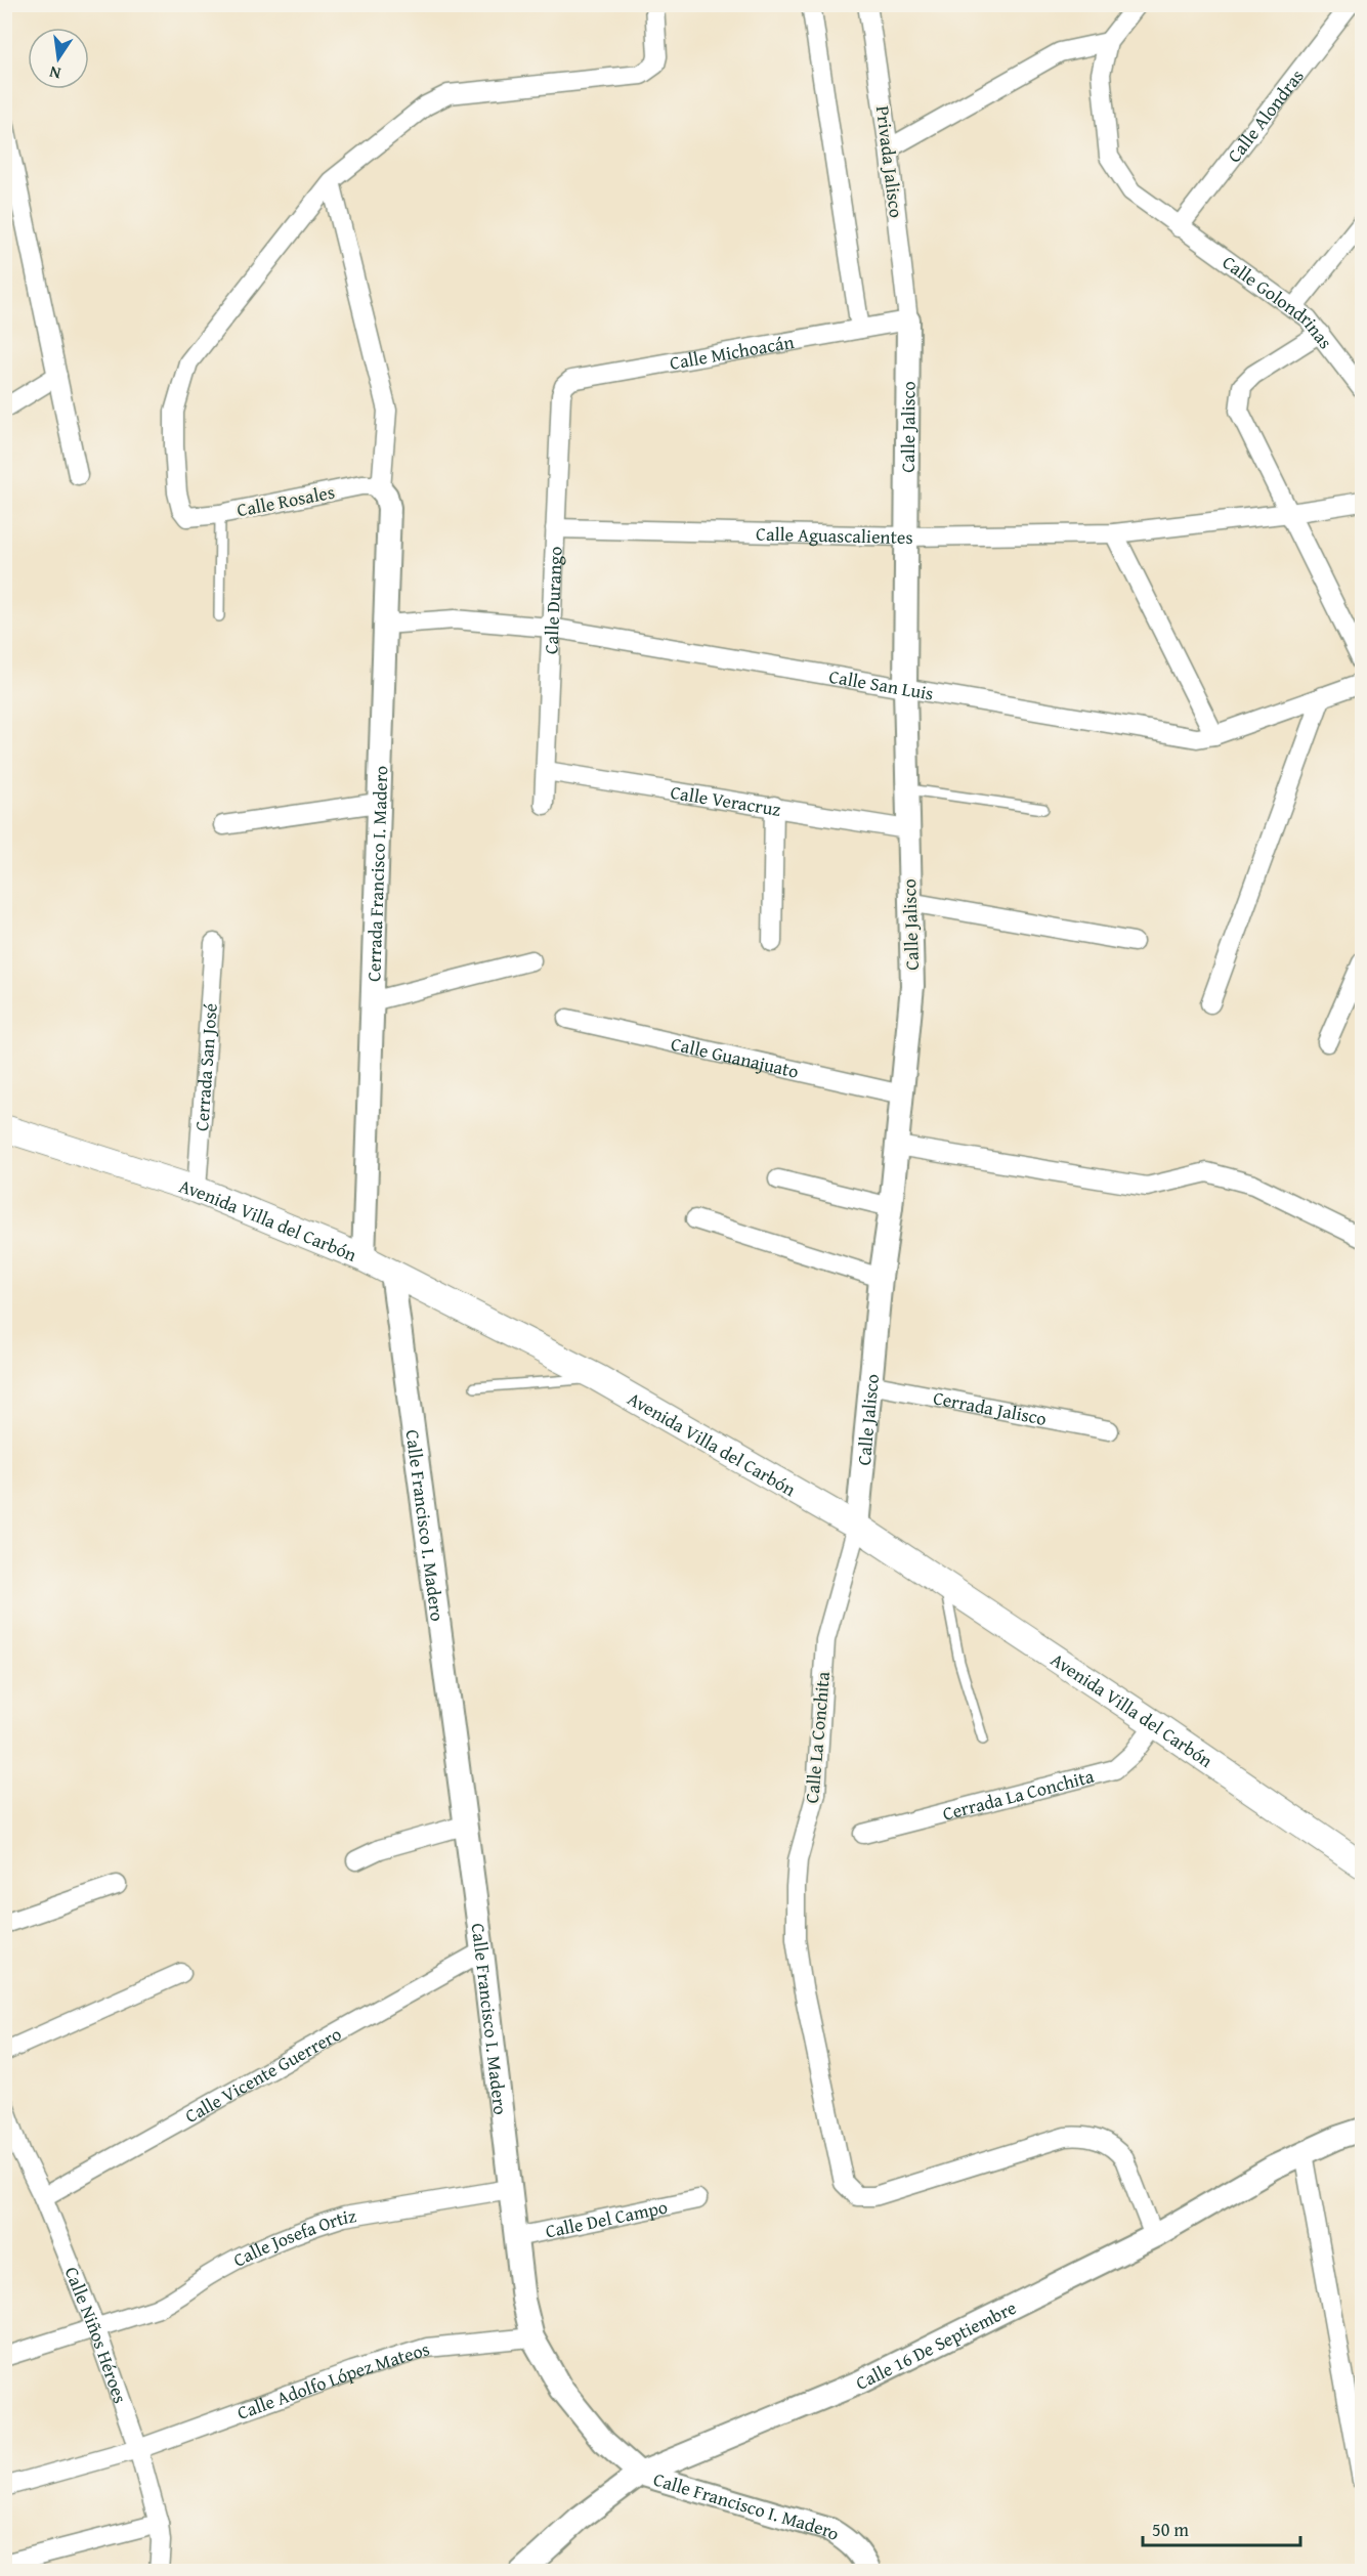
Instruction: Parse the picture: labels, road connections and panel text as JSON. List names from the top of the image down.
{
  "streets": {
    "main road": ["Avenida Villa del Carbón"],
    "street": [
      "Calle Alondras",
      "Privada Jalisco",
      "Calle Golondrinas",
      "Calle Michoacán",
      "Calle Jalisco",
      "Calle Rosales",
      "Calle Aguascalientes",
      "Calle Durango",
      "Calle San Luis",
      "Calle Veracruz",
      "Cerrada Francisco I. Madero",
      "Calle Guanajuato",
      "Cerrada San José",
      "Cerrada Jalisco",
      "Calle Francisco I. Madero",
      "Calle La Conchita",
      "Cerrada La Conchita",
      "Calle Vicente Guerrero",
      "Calle Del Campo",
      "Calle Josefa Ortiz",
      "Calle Niños Héroes",
      "Calle 16 De Septiembre",
      "Calle Adolfo López Mateos"
    ]
  },
  "crossings": [
    ["Calle Alondras", "Calle Golondrinas"],
    ["Privada Jalisco", "Calle Michoacán"],
    ["Privada Jalisco", "Calle Jalisco"],
    ["Calle Michoacán", "Calle Jalisco"],
    ["Calle Michoacán", "Calle Durango"],
    ["Calle Jalisco", "Calle Aguascalientes"],
    ["Calle Jalisco", "Calle San Luis"],
    ["Calle Jalisco", "Calle Veracruz"],
    ["Calle Jalisco", "Calle Guanajuato"],
    ["Calle Jalisco", "Avenida Villa del Carbón"],
    ["Calle Jalisco", "Cerrada Jalisco"],
    ["Calle Jalisco", "Calle La Conchita"],
    ["Calle Rosales", "Cerrada Francisco I. Madero"],
    ["Calle Aguascalientes", "Calle Durango"],
    ["Calle Durango", "Calle San Luis"],
    ["Calle Durango", "Calle Veracruz"],
    ["Calle San Luis", "Cerrada Francisco I. Madero"],
    ["Cerrada Francisco I. Madero", "Avenida Villa del Carbón"],
    ["Cerrada San José", "Avenida Villa del Carbón"],
    ["Avenida Villa del Carbón", "Calle Francisco I. Madero"],
    ["Avenida Villa del Carbón", "Calle La Conchita"],
    ["Avenida Villa del Carbón", "Cerrada La Conchita"],
    ["Calle Francisco I. Madero", "Calle Vicente Guerrero"],
    ["Calle Francisco I. Madero", "Calle Del Campo"],
    ["Calle Francisco I. Madero", "Calle Josefa Ortiz"],
    ["Calle Francisco I. Madero", "Calle 16 De Septiembre"],
    ["Calle Francisco I. Madero", "Calle Adolfo López Mateos"],
    ["Calle La Conchita", "Calle 16 De Septiembre"],
    ["Calle Vicente Guerrero", "Calle Niños Héroes"],
    ["Calle Josefa Ortiz", "Calle Niños Héroes"],
    ["Calle Niños Héroes", "Calle Adolfo López Mateos"]
  ],
  "scale_bar": "50 m",
  "north": "bottom"
}
